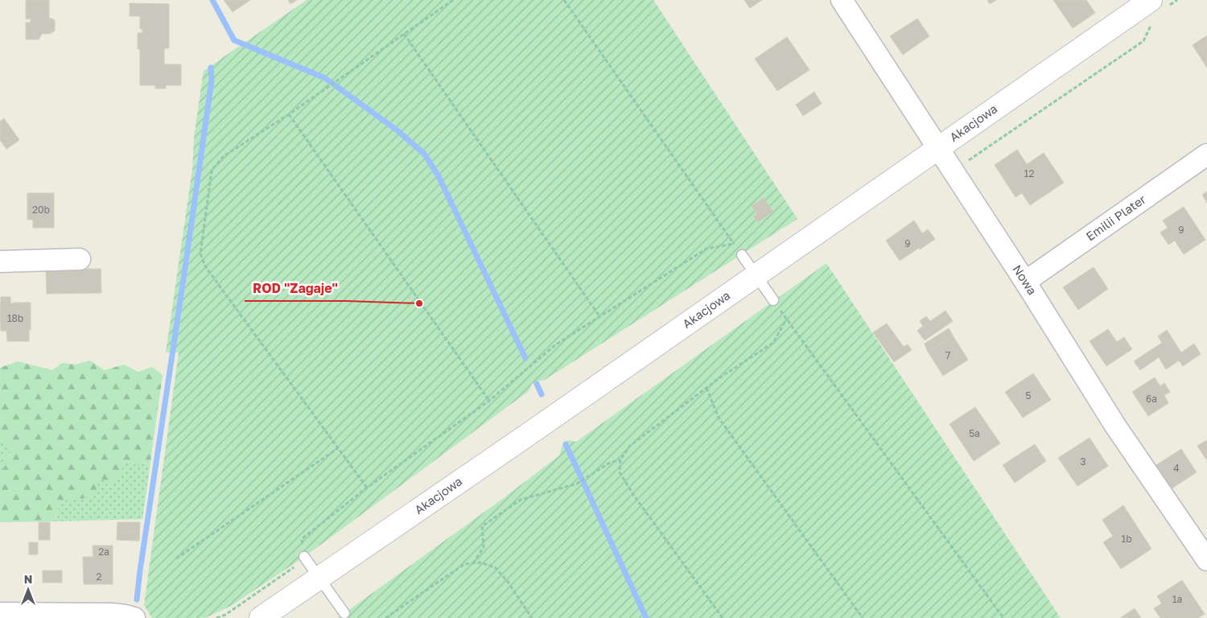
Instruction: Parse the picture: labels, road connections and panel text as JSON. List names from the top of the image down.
{
  "streets": {
    "street": ["Akacjowa", "Emilii Plater", "Nowa"]
  },
  "crossings": [
    ["Akacjowa", "Nowa"],
    ["Emilii Plater", "Nowa"]
  ],
  "places": ["ROD \"Zagaje\""],
  "house_numbers": [
    "12",
    "20b",
    "9",
    "9",
    "18b",
    "7",
    "5",
    "6a",
    "5a",
    "3",
    "4",
    "1b",
    "2a",
    "2",
    "1a"
  ],
  "north": "top"
}
